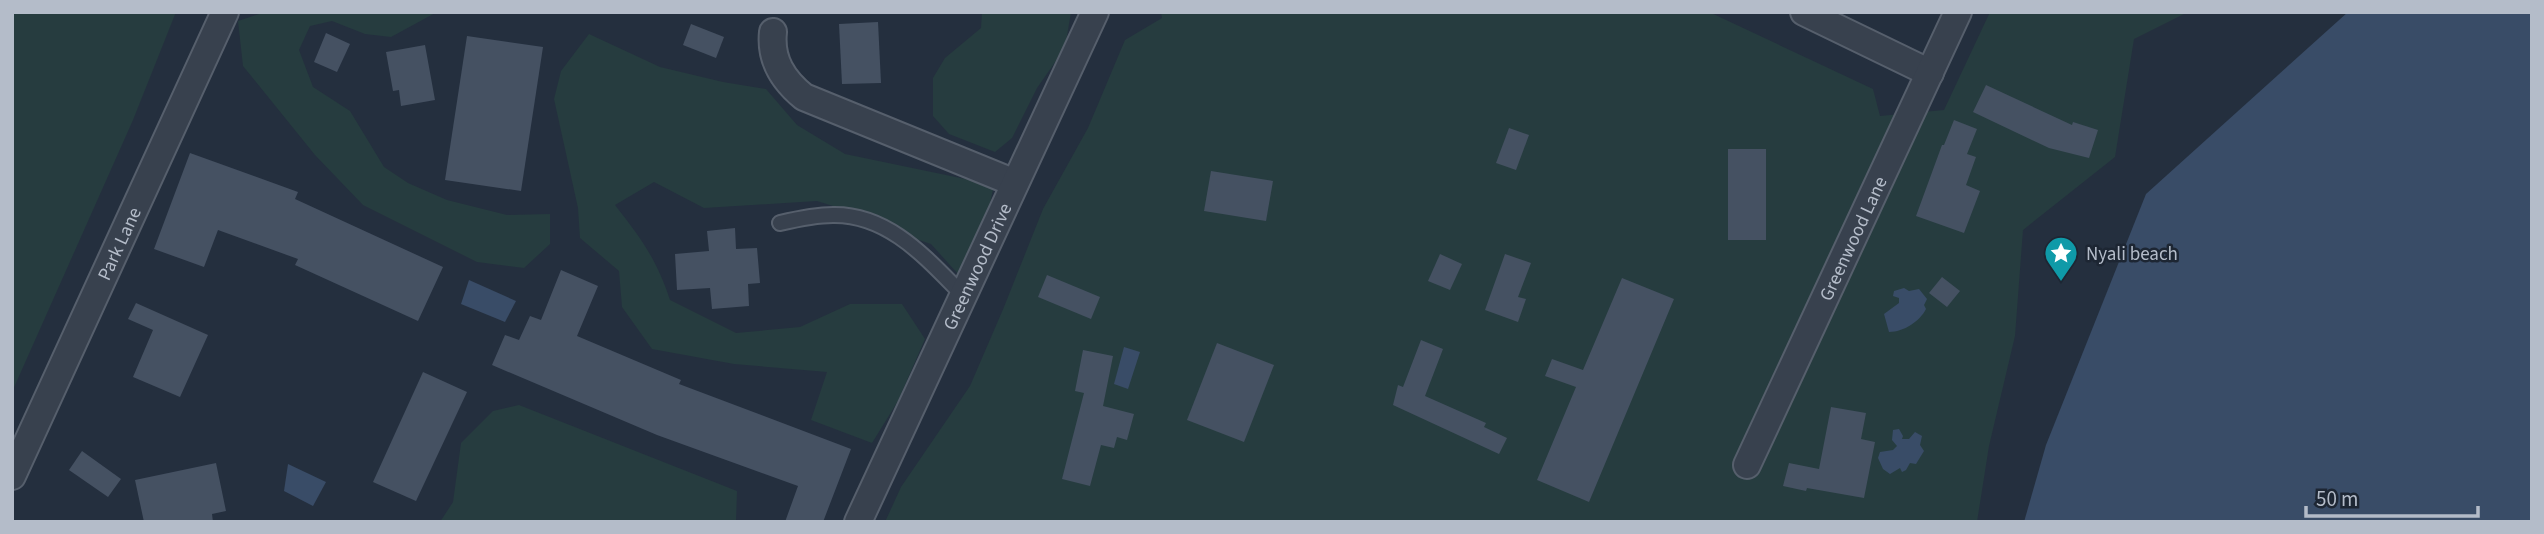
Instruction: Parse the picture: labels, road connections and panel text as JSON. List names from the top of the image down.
{
  "streets": {
    "street": ["Greenwood Lane", "Park Lane", "Greenwood Drive"]
  },
  "places": {
    "place": ["Nyali beach"]
  },
  "scale_bar": "50 m"
}
